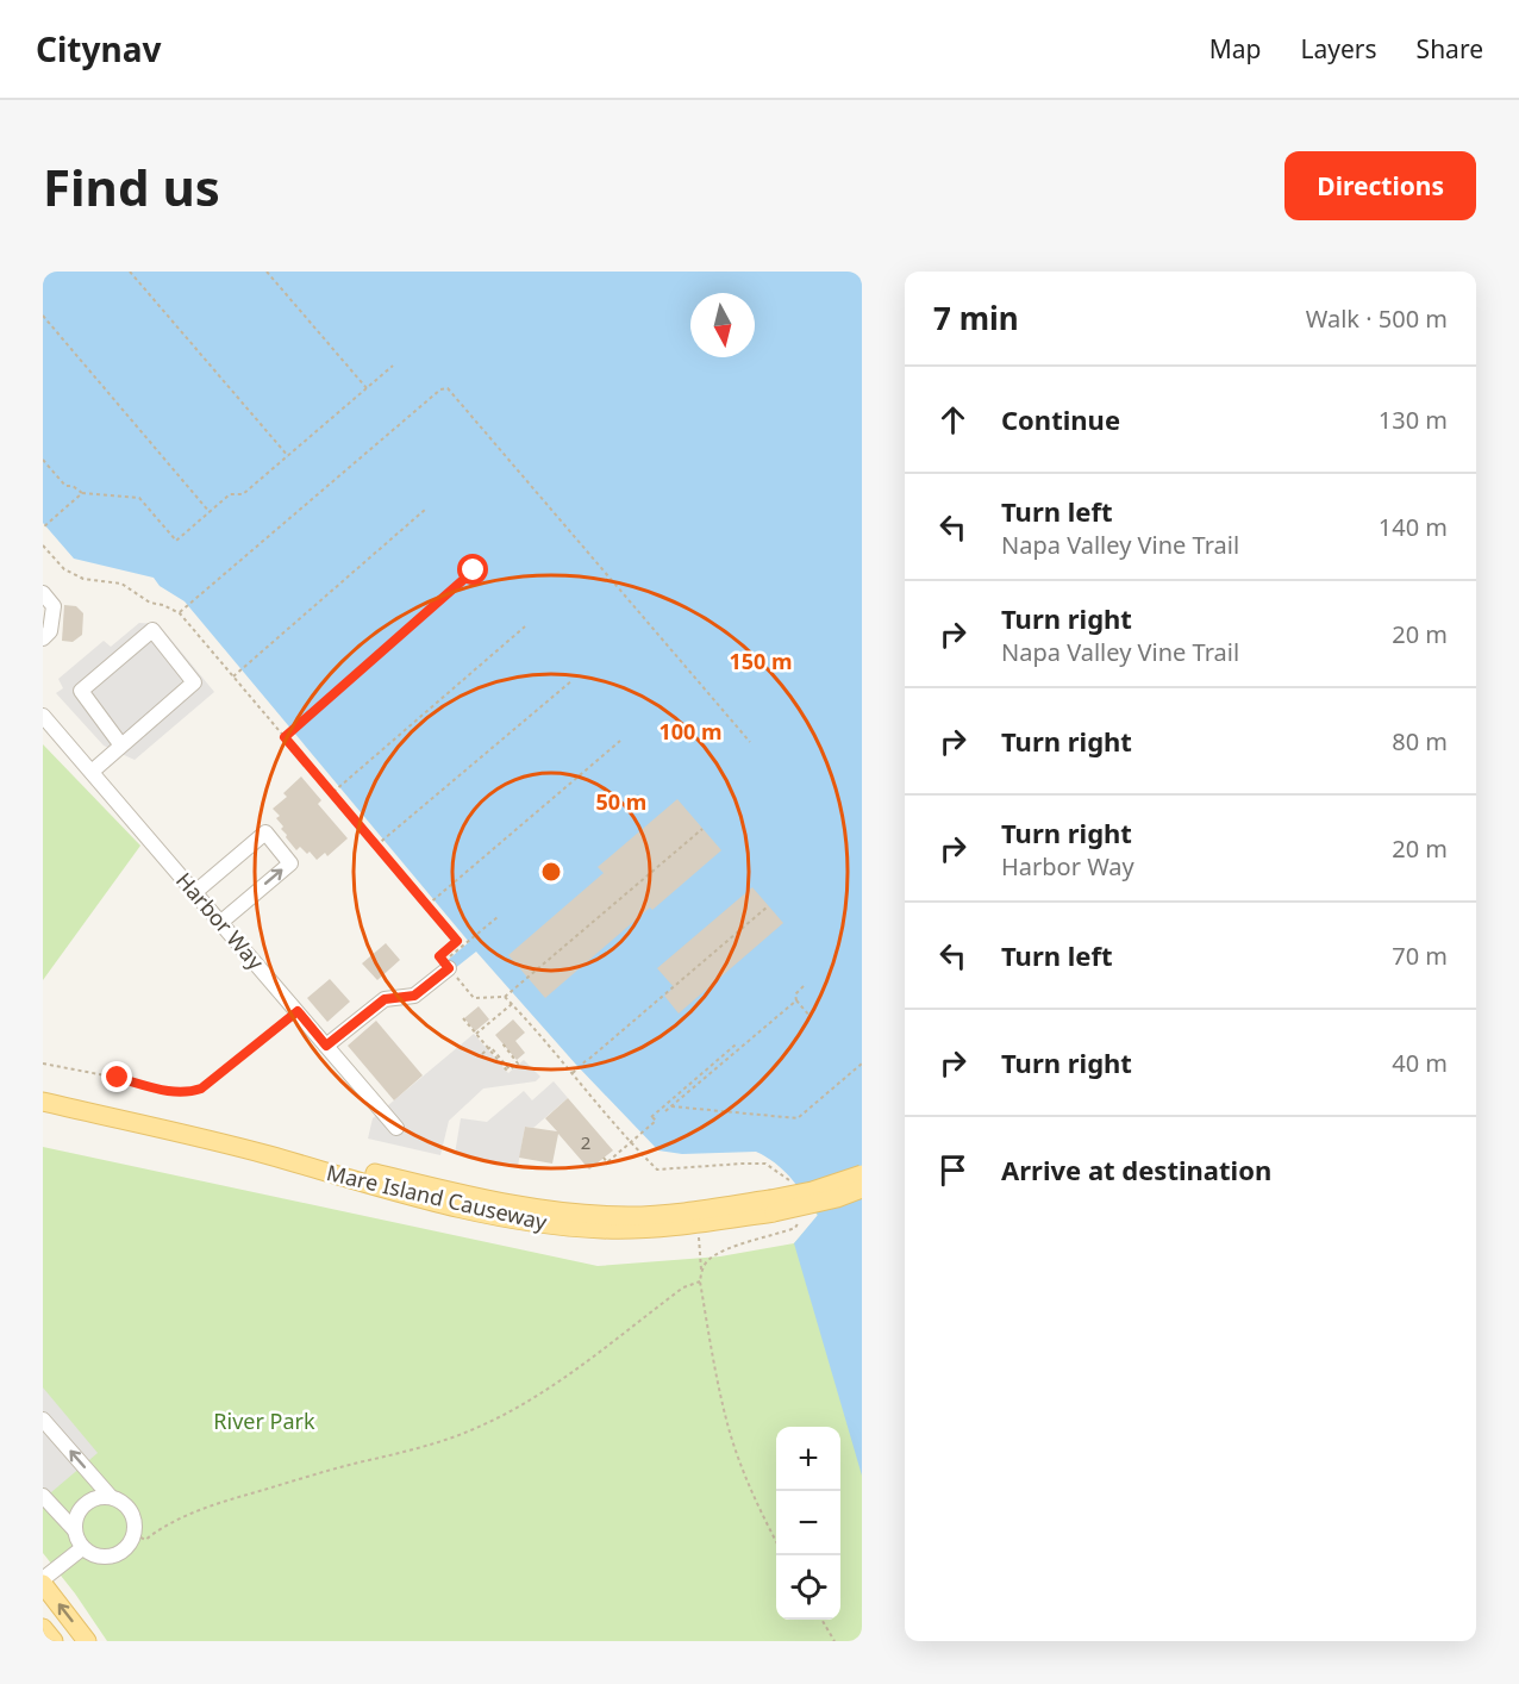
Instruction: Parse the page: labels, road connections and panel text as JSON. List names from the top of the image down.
{
  "streets": {
    "main road": ["Mare Island Causeway"],
    "street": ["Harbor Way"]
  },
  "parks": ["River Park"],
  "house_numbers": ["2"],
  "north": "bottom",
  "page": {
    "header": "Citynav",
    "nav": ["Map", "Layers", "Share"],
    "buttons": "Directions",
    "title": "Find us",
    "heading": ["7 min", "Walk · 500 m"],
    "list": [
      ["Continue", "130 m"],
      ["Turn left", "Napa Valley Vine Trail", "140 m"],
      ["Turn right", "Napa Valley Vine Trail", "20 m"],
      ["Turn right", "80 m"],
      ["Turn right", "Harbor Way", "20 m"],
      ["Turn left", "70 m"],
      ["Turn right", "40 m"],
      "Arrive at destination"
    ],
    "map_buttons": ["+", "−"]
  },
  "rings": ["150 m", "100 m", "50 m"]
}
